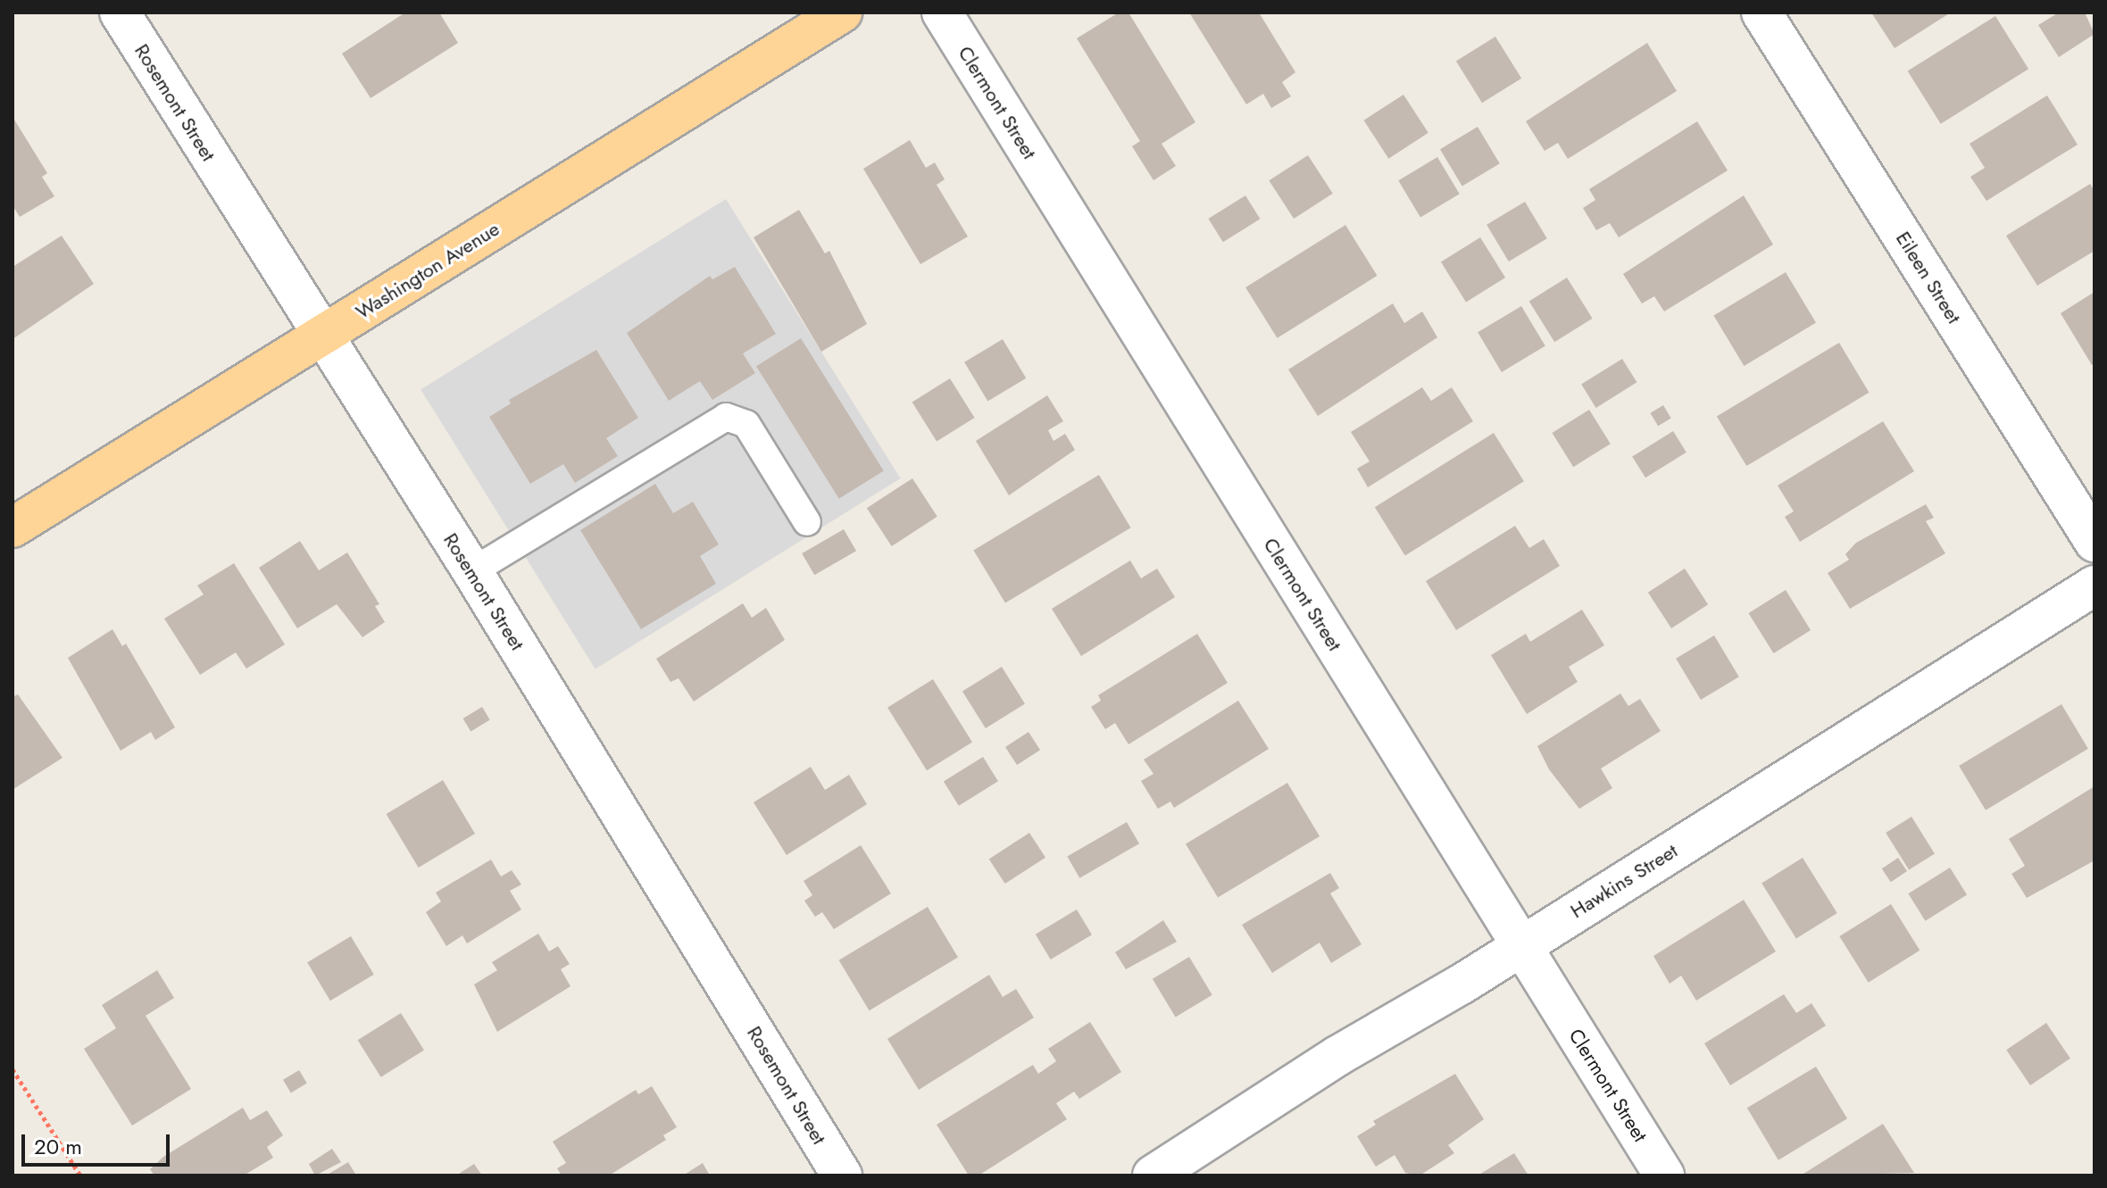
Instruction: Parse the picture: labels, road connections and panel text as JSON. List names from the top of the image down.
{
  "streets": {
    "main road": ["Washington Avenue"],
    "street": [
      "Rosemont Street",
      "Clermont Street",
      "Eileen Street",
      "Hawkins Street"
    ]
  },
  "crossings": [
    ["Rosemont Street", "Washington Avenue"],
    ["Clermont Street", "Hawkins Street"]
  ],
  "scale_bar": "20 m"
}
